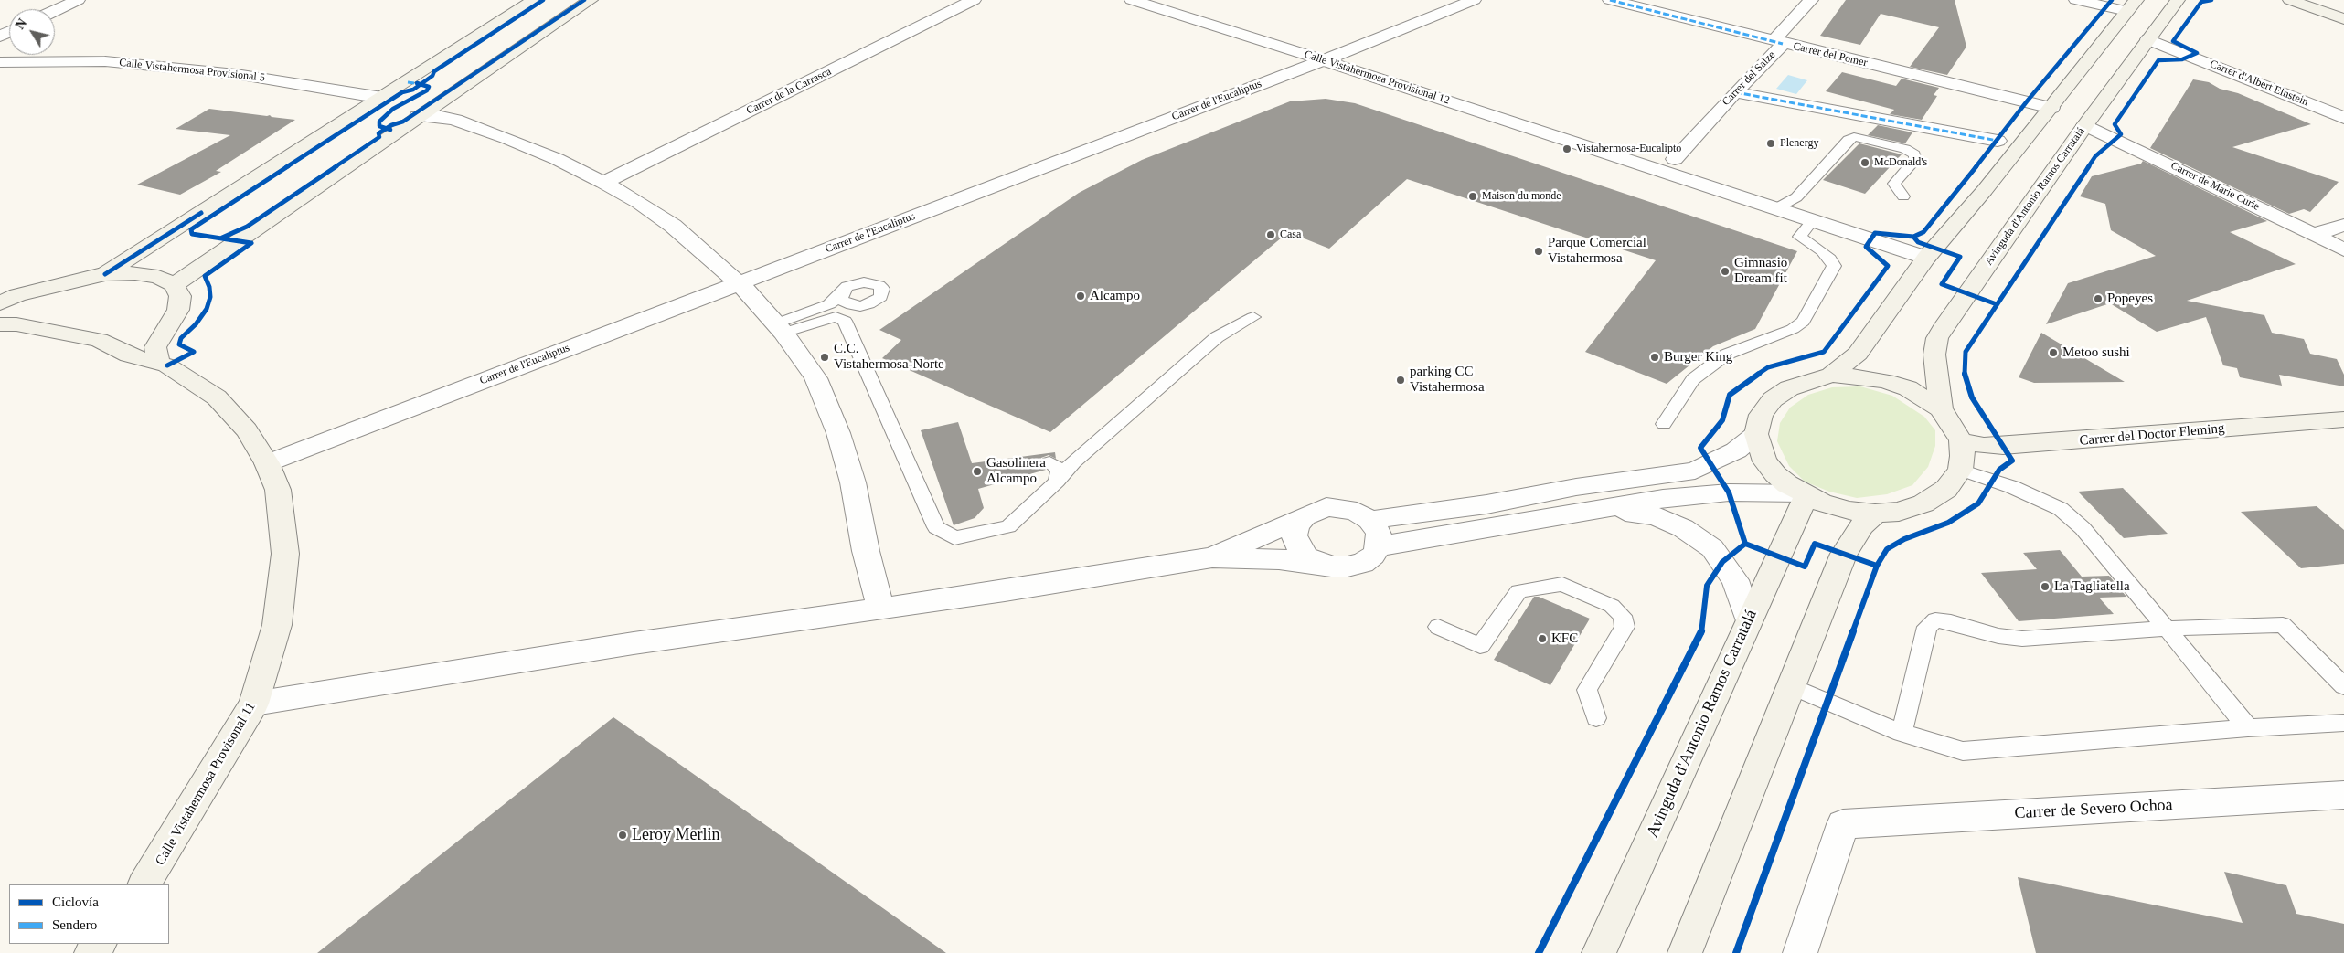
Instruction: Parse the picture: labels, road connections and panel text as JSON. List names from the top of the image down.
{
  "streets": {
    "main road": ["Avinguda d'Antonio Ramos Carratalá", "Carrer del Doctor Fleming", "Calle Vistahermosa Provisonal 11"],
    "street": [
      "Carrer del Pomer",
      "Calle Vistahermosa Provisional 5",
      "Calle Vistahermosa Provisional 12",
      "Carrer del Salze",
      "Carrer d'Albert Einstein",
      "Carrer de la Carrasca",
      "Carrer de l'Eucaliptus",
      "Carrer de Marie Curie",
      "Carrer de Severo Ochoa"
    ]
  },
  "crossings": [
    ["Carrer del Pomer", "Carrer del Salze"],
    ["Calle Vistahermosa Provisional 12", "Carrer del Salze"],
    ["Calle Vistahermosa Provisional 12", "Carrer de l'Eucaliptus"],
    ["Carrer d'Albert Einstein", "Avinguda d'Antonio Ramos Carratalá"],
    ["Carrer de l'Eucaliptus", "Calle Vistahermosa Provisonal 11"],
    ["Carrer de Marie Curie", "Avinguda d'Antonio Ramos Carratalá"]
  ],
  "places": [
    "Plenergy",
    "Vistahermosa-Eucalipto",
    "McDonald's",
    "Maison du monde",
    "Casa",
    "Parque Comercial Vistahermosa",
    "Gimnasio Dream fit",
    "Alcampo",
    "Popeyes",
    "Metoo sushi",
    "C.C. Vistahermosa-Norte",
    "Burger King",
    "parking CC Vistahermosa",
    "Gasolinera Alcampo",
    "La Tagliatella",
    "KFC",
    "Leroy Merlin"
  ],
  "legend": ["Ciclovía", "Sendero"],
  "north": "top left"
}
